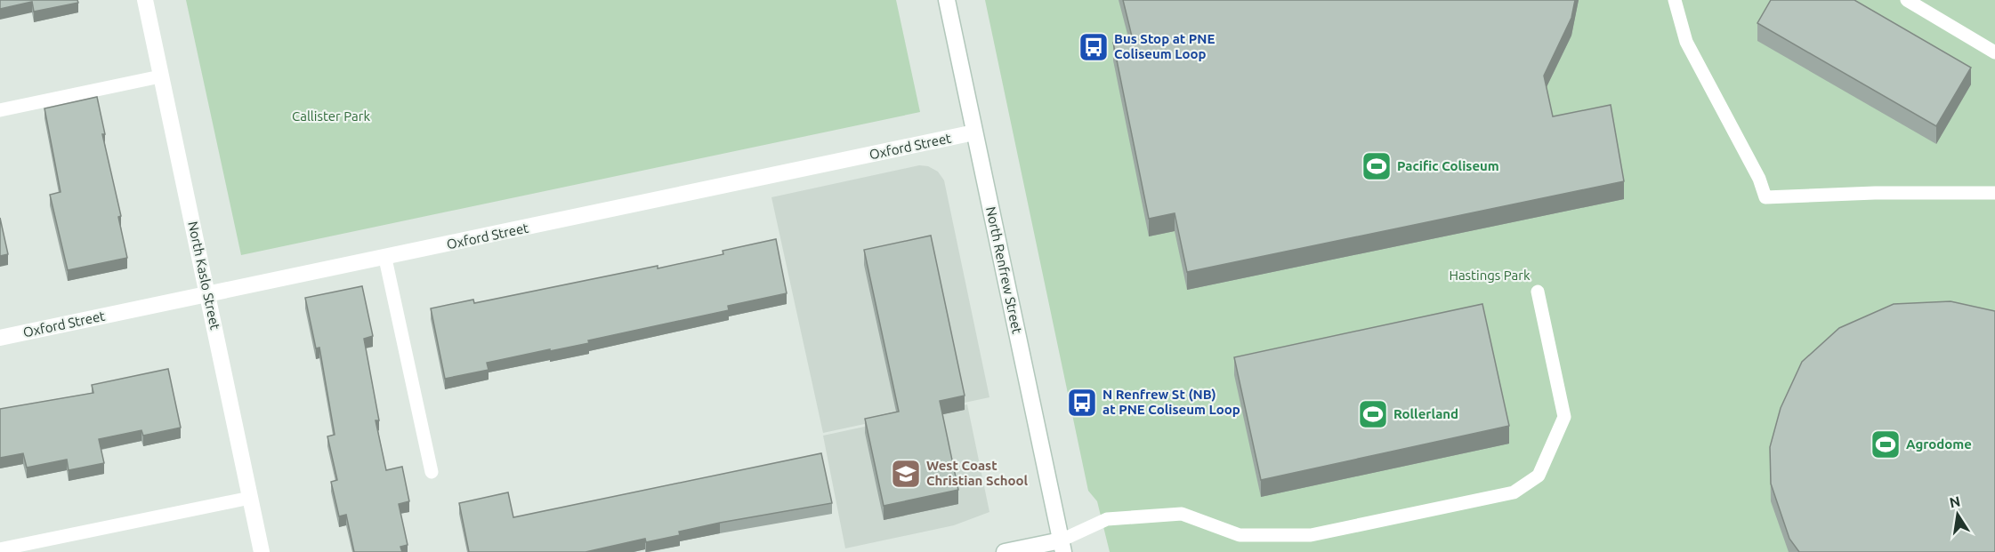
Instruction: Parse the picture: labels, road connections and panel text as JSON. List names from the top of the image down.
{
  "streets": {
    "street": ["Oxford Street", "North Renfrew Street", "North Kaslo Street"]
  },
  "crossings": [
    ["Oxford Street", "North Renfrew Street"],
    ["Oxford Street", "North Kaslo Street"]
  ],
  "parks": ["Callister Park", "Hastings Park"],
  "places": {
    "bus stop": ["Bus Stop at PNE Coliseum Loop", "N Renfrew St (NB) at PNE Coliseum Loop"],
    "sports": ["Pacific Coliseum", "Rollerland", "Agrodome"],
    "school or university": ["West Coast Christian School"]
  },
  "north": "top"
}
